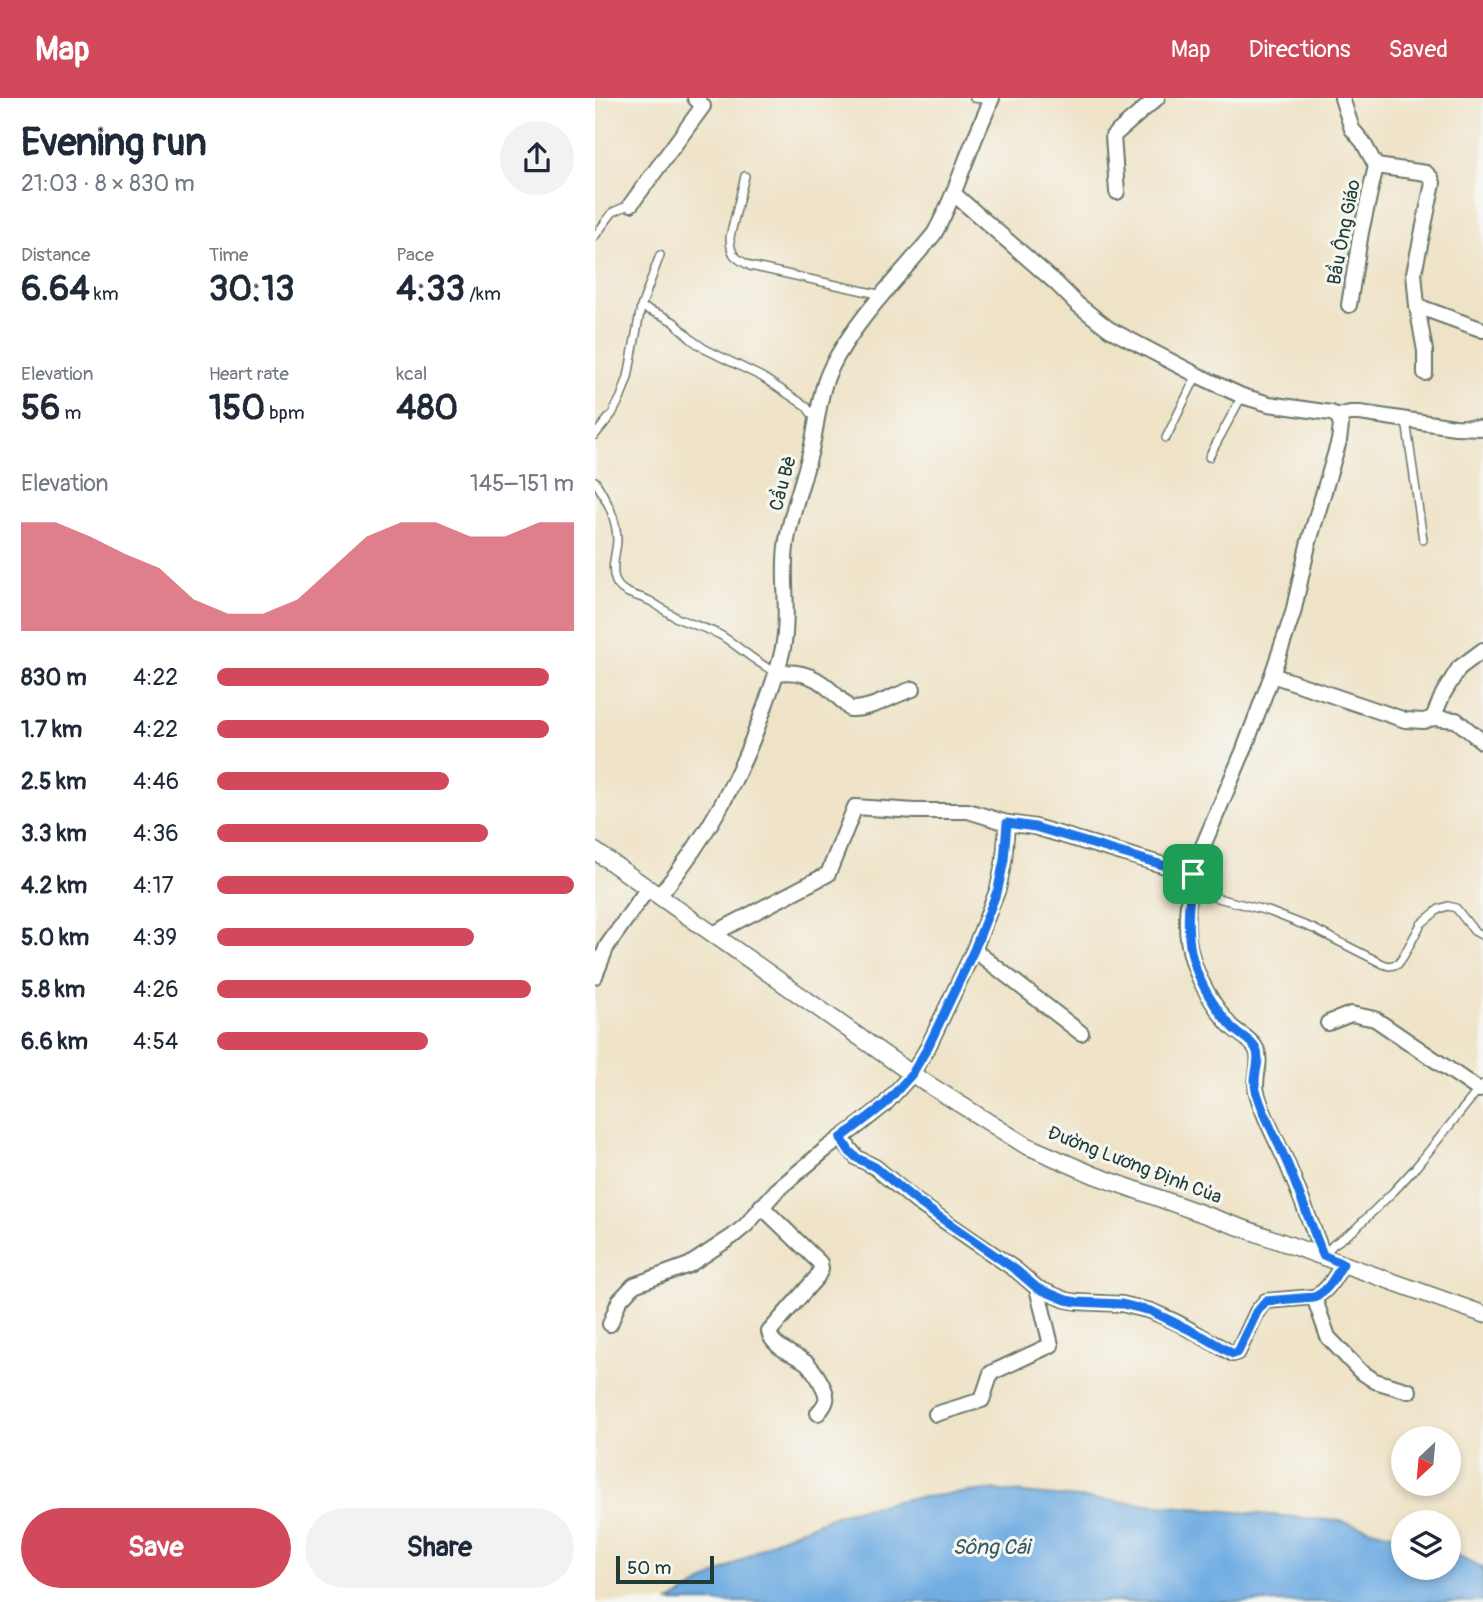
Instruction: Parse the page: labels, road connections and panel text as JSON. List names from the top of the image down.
{
  "streets": {
    "street": ["Bầu Ông Giáo", "Cầu Bè", "Đường Lương Định Của"]
  },
  "crossings": [
    ["Cầu Bè", "Đường Lương Định Của"]
  ],
  "water": ["Sông Cái"],
  "scale_bar": "50 m",
  "north": "bottom left",
  "page": {
    "header": "Map",
    "nav": ["Map", "Directions", "Saved"],
    "heading": ["Evening run", "21:03 · 8 × 830 m"],
    "stats": [
      ["Distance", "6.64 km"],
      ["Time", "30:13"],
      ["Pace", "4:33 /km"],
      ["Elevation", "56 m"],
      ["Heart rate", "150 bpm"],
      ["kcal", "480"]
    ],
    "chart": ["Elevation", "145–151 m"],
    "list": [
      {
        "name": "830 m",
        "note": "4:22"
      },
      {
        "name": "1.7 km",
        "note": "4:22"
      },
      {
        "name": "2.5 km",
        "note": "4:46"
      },
      {
        "name": "3.3 km",
        "note": "4:36"
      },
      {
        "name": "4.2 km",
        "note": "4:17"
      },
      {
        "name": "5.0 km",
        "note": "4:39"
      },
      {
        "name": "5.8 km",
        "note": "4:26"
      },
      {
        "name": "6.6 km",
        "note": "4:54"
      }
    ],
    "buttons": ["Save", "Share"],
    "scale": "50 m"
  }
}
